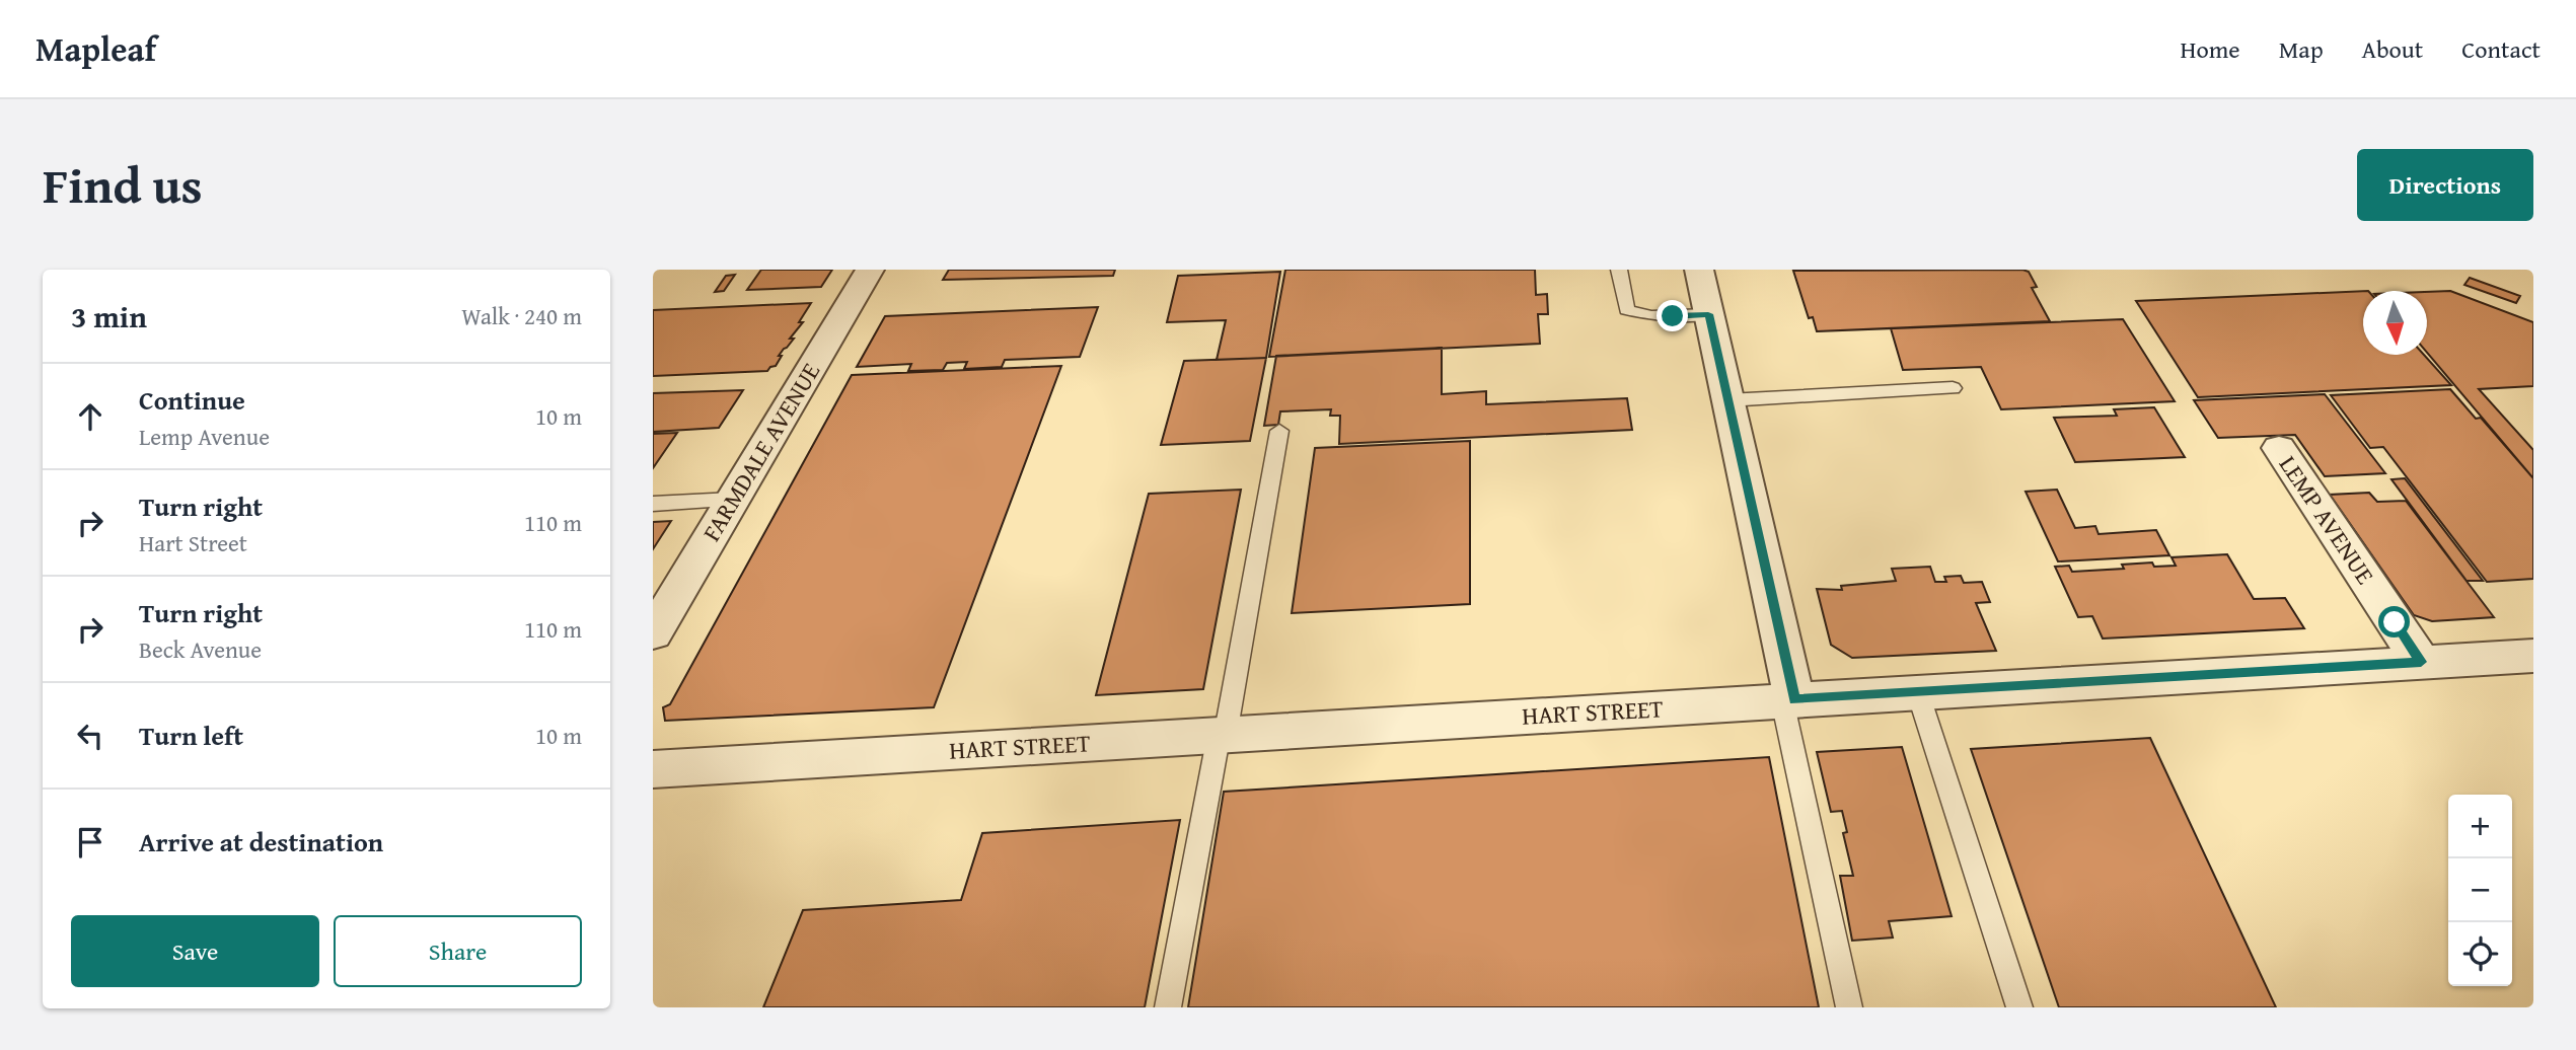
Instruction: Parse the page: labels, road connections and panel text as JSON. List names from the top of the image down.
{
  "streets": {
    "street": ["FARMDALE AVENUE", "LEMP AVENUE", "HART STREET"]
  },
  "crossings": [
    ["LEMP AVENUE", "HART STREET"]
  ],
  "north": "bottom",
  "page": {
    "header": "Mapleaf",
    "nav": [
      "Home",
      "Map",
      "About",
      "Contact"
    ],
    "title": "Find us",
    "buttons": [
      "Directions",
      ["Save", "Share"]
    ],
    "heading": ["3 min", "Walk · 240 m"],
    "list": [
      ["Continue", "Lemp Avenue", "10 m"],
      ["Turn right", "Hart Street", "110 m"],
      ["Turn right", "Beck Avenue", "110 m"],
      ["Turn left", "10 m"],
      "Arrive at destination"
    ],
    "map_buttons": ["+", "−"]
  }
}
